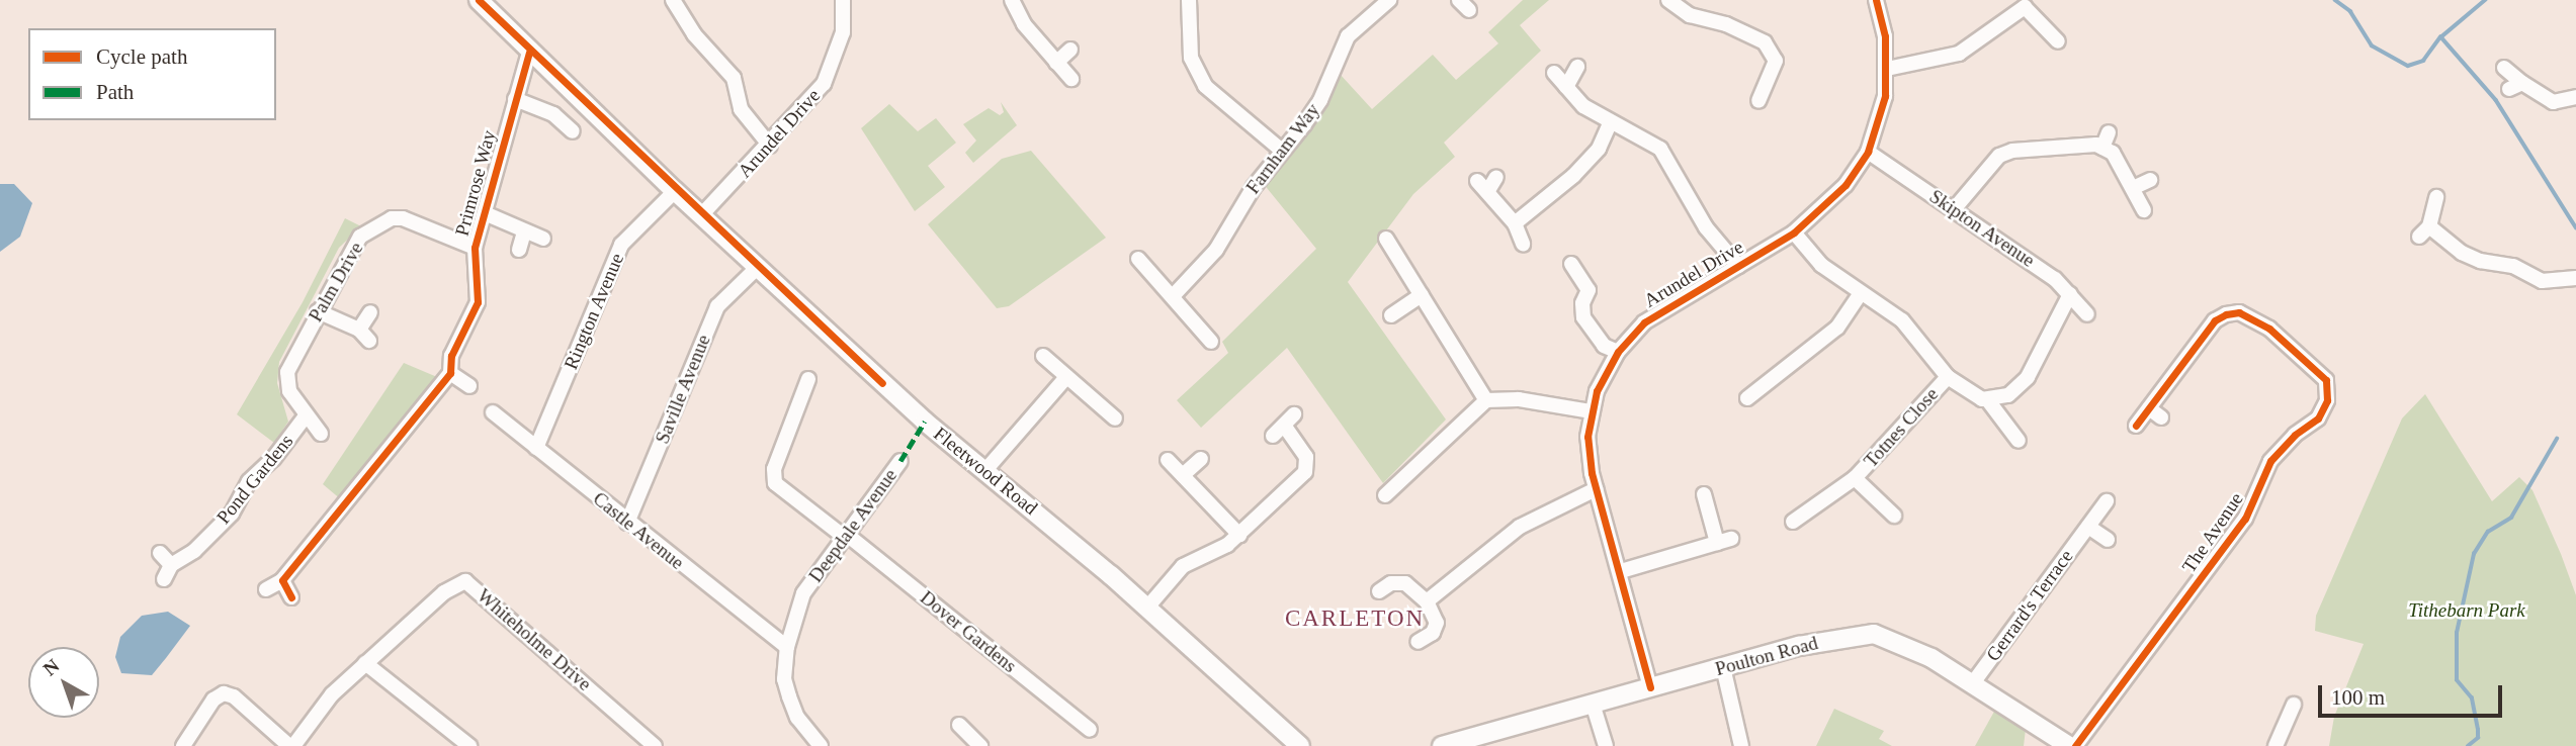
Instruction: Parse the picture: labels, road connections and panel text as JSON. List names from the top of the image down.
{
  "streets": {
    "main road": ["Fleetwood Road", "Poulton Road"],
    "street": [
      "Arundel Drive",
      "Farnham Way",
      "Primrose Way",
      "Skipton Avenue",
      "Palm Drive",
      "Rington Avenue",
      "Saville Avenue",
      "Totnes Close",
      "Pond Gardens",
      "Deepdale Avenue",
      "Castle Avenue",
      "The Avenue",
      "Gerrard's Terrace",
      "Dover Gardens",
      "Whiteholme Drive"
    ]
  },
  "crossings": [
    ["Arundel Drive", "Skipton Avenue"],
    ["Arundel Drive", "Fleetwood Road"],
    ["Arundel Drive", "Poulton Road"],
    ["Primrose Way", "Palm Drive"],
    ["Primrose Way", "Fleetwood Road"],
    ["Palm Drive", "Pond Gardens"],
    ["Rington Avenue", "Fleetwood Road"],
    ["Rington Avenue", "Castle Avenue"],
    ["Saville Avenue", "Fleetwood Road"],
    ["Saville Avenue", "Castle Avenue"],
    ["Deepdale Avenue", "Castle Avenue"],
    ["Deepdale Avenue", "Dover Gardens"],
    ["Gerrard's Terrace", "Poulton Road"]
  ],
  "districts": ["CARLETON"],
  "parks": ["Tithebarn Park"],
  "legend": ["Cycle path", "Path"],
  "scale_bar": "100 m",
  "north": "top left"
}
